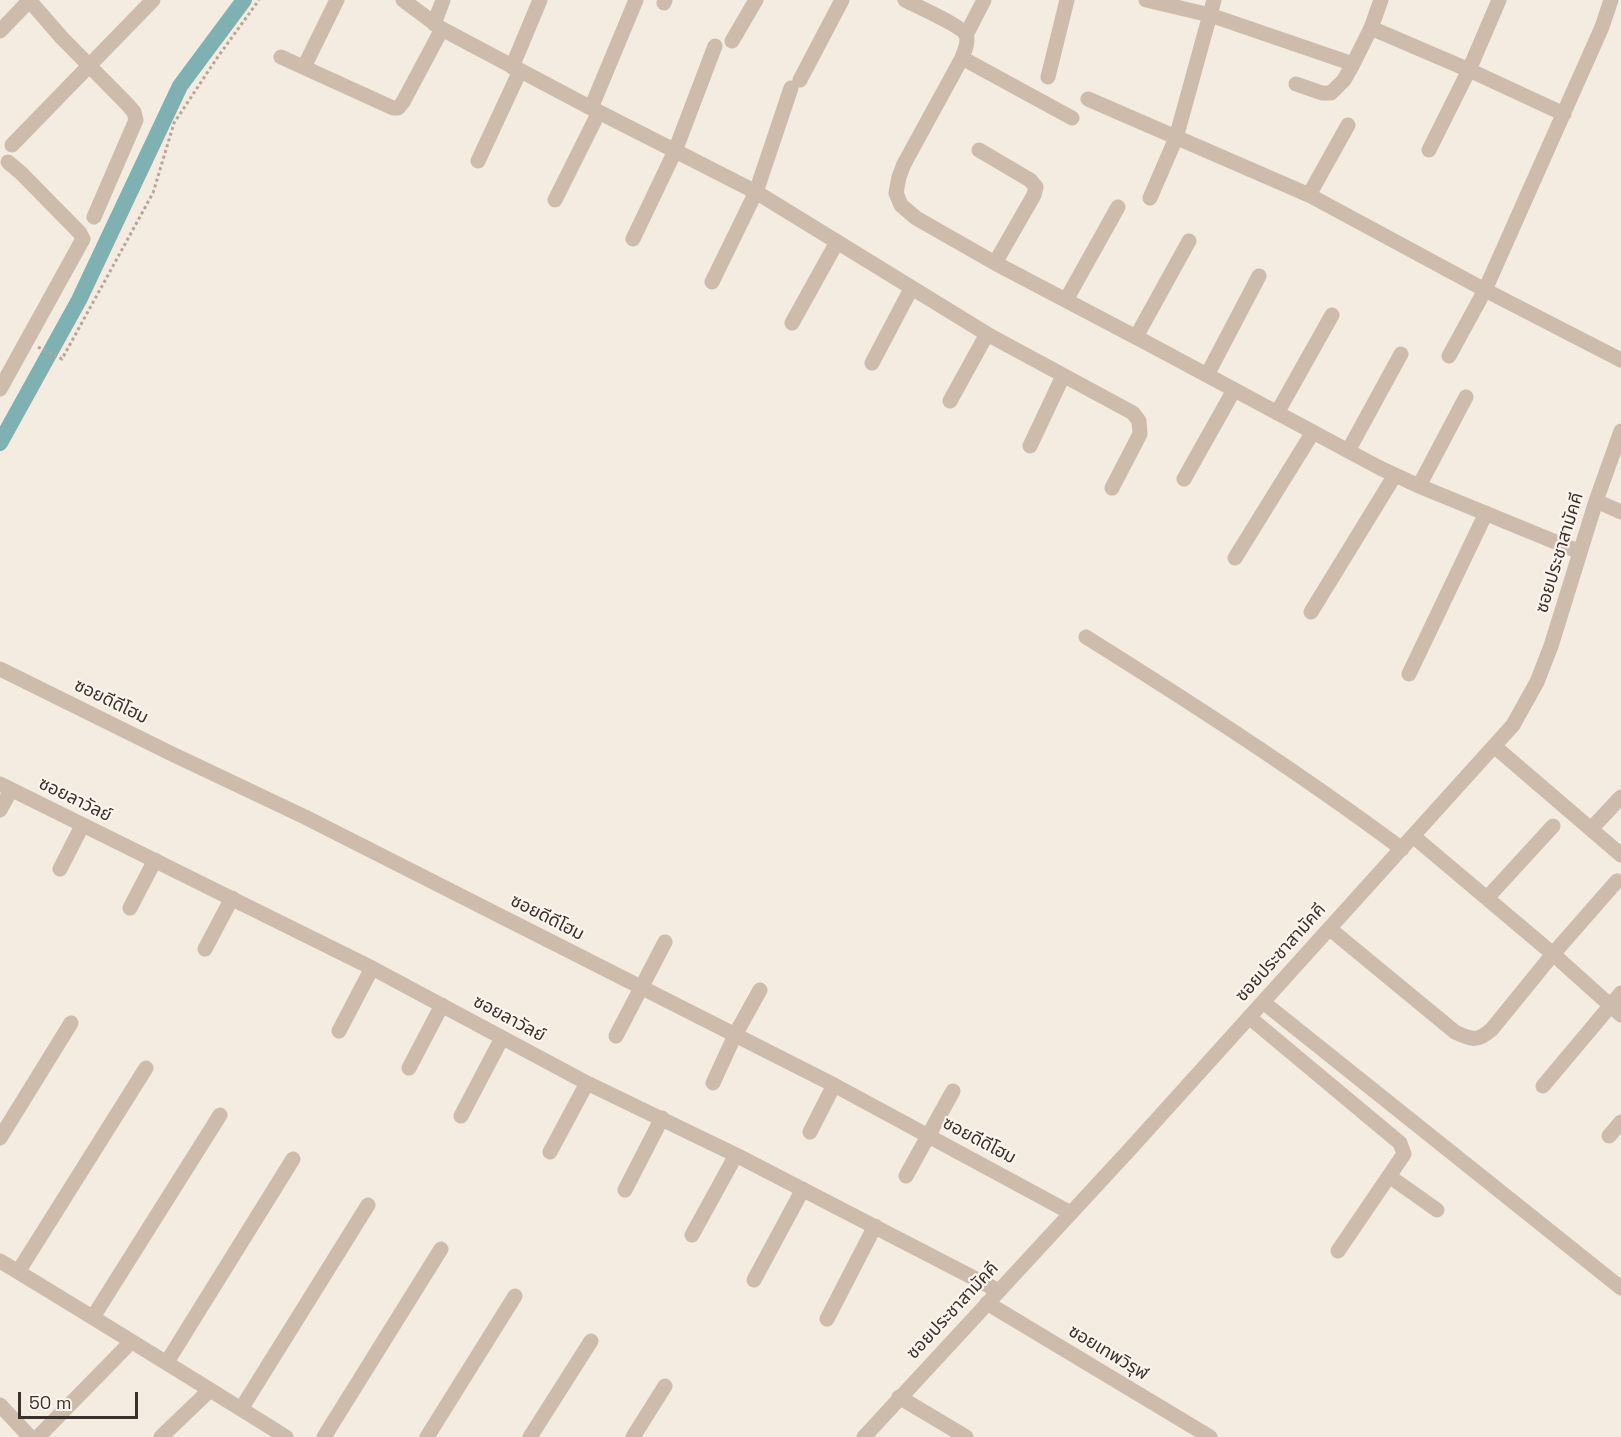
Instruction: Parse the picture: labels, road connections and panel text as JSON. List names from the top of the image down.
{
  "streets": {
    "street": [
      "ซอยประชาสามัคคี",
      "ซอยดีดีโฮม",
      "ซอยลาวัลย์",
      "ซอยเทพวิรุฬ"
    ]
  },
  "crossings": [
    ["ซอยประชาสามัคคี", "ซอยดีดีโฮม"],
    ["ซอยประชาสามัคคี", "ซอยลาวัลย์"],
    ["ซอยประชาสามัคคี", "ซอยเทพวิรุฬ"]
  ],
  "scale_bar": "50 m"
}
